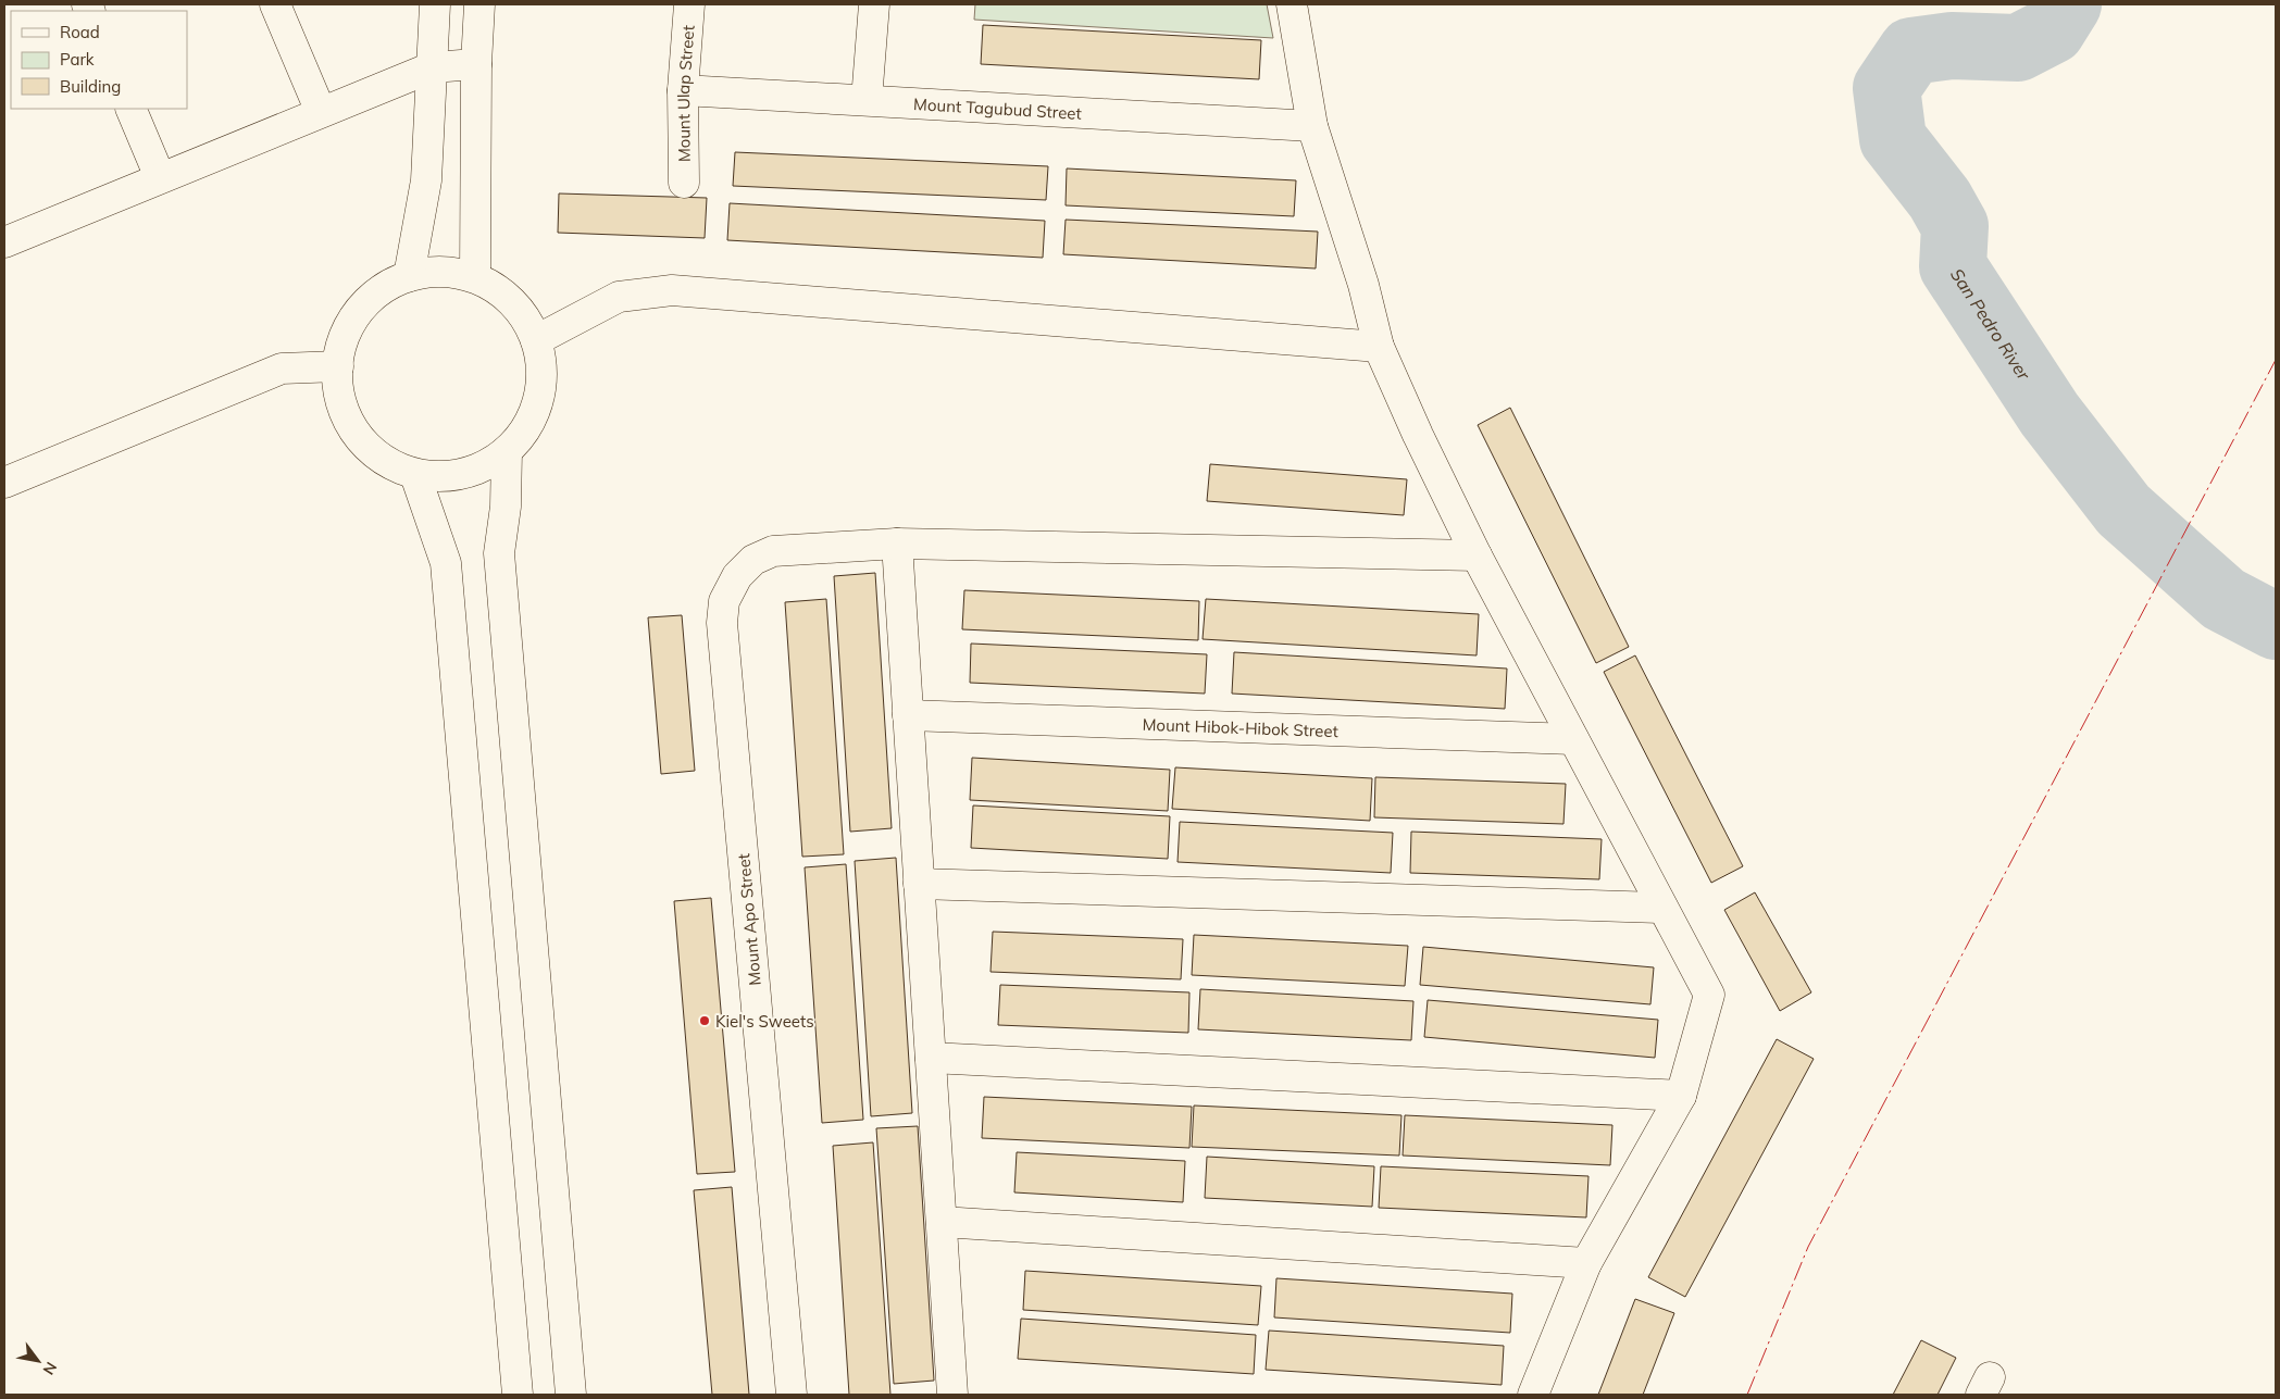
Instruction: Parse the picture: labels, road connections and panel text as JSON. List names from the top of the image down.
{
  "streets": {
    "street": [
      "Mount Ulap Street",
      "Mount Tagubud Street",
      "Mount Hibok-Hibok Street",
      "Mount Apo Street"
    ]
  },
  "crossings": [
    ["Mount Ulap Street", "Mount Tagubud Street"]
  ],
  "water": ["San Pedro River"],
  "places": ["Kiel's Sweets"],
  "legend": ["Road", "Park", "Building"],
  "north": "bottom right"
}
